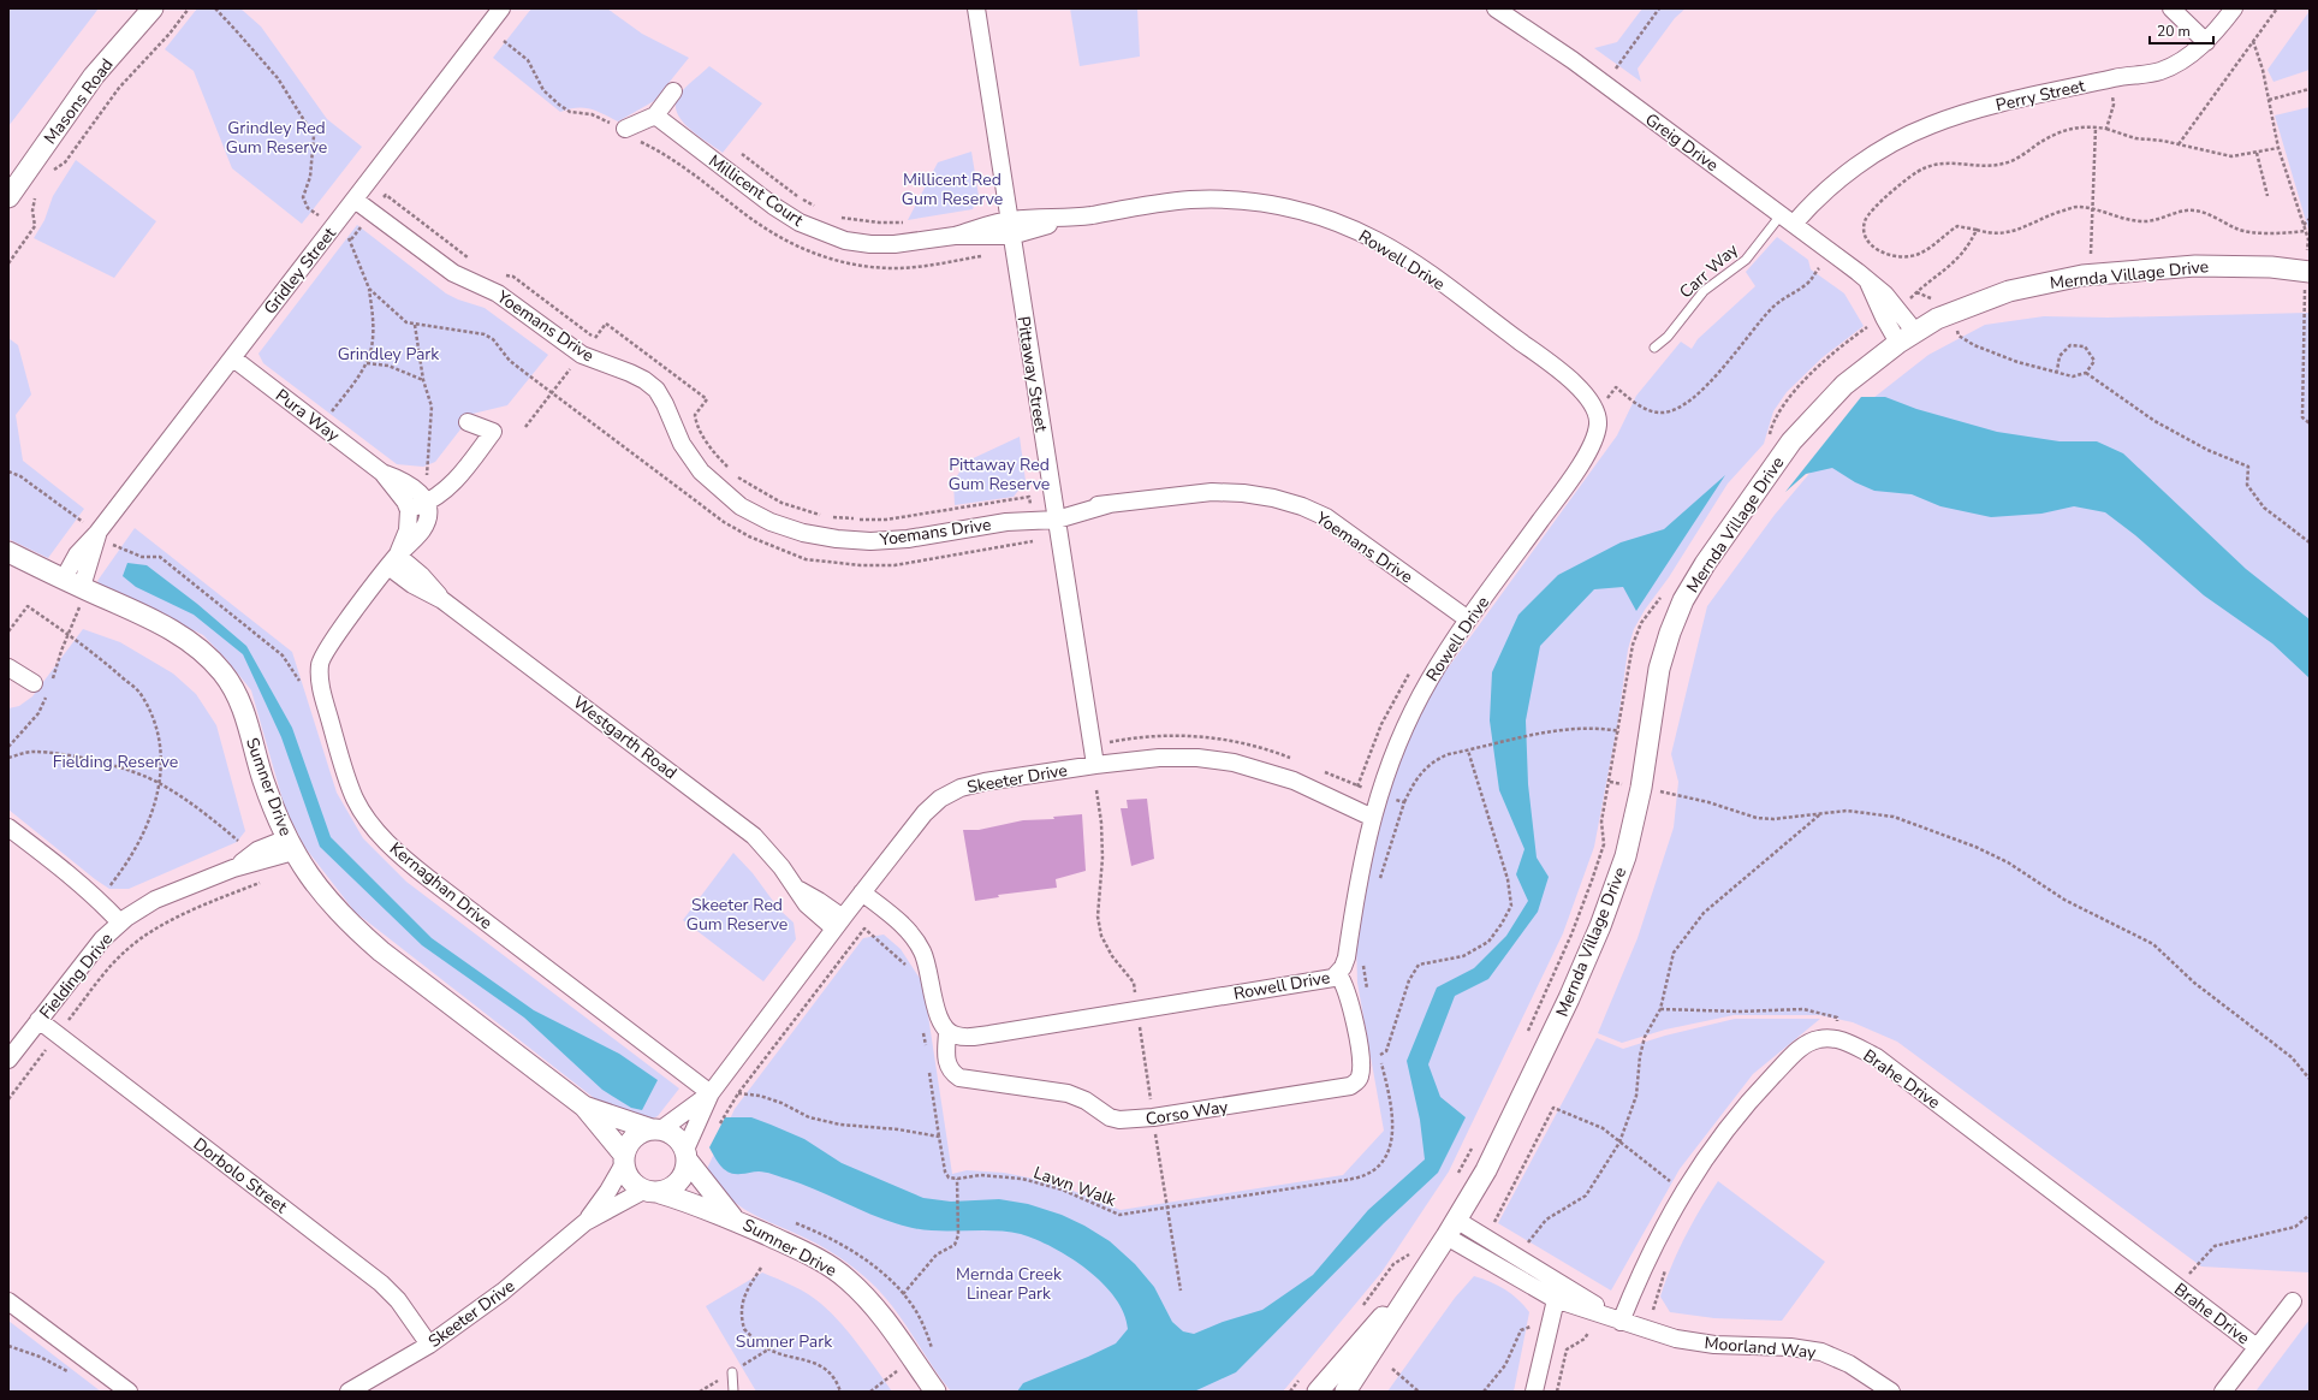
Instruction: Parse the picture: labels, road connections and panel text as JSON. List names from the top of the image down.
{
  "streets": {
    "street": [
      "Perry Street",
      "Masons Road",
      "Greig Drive",
      "Millicent Court",
      "Rowell Drive",
      "Gridley Street",
      "Mernda Village Drive",
      "Yoemans Drive",
      "Pittaway Street",
      "Pura Way",
      "Westgarth Road",
      "Skeeter Drive",
      "Sumner Drive",
      "Kernaghan Drive",
      "Fielding Drive",
      "Brahe Drive",
      "Corso Way",
      "Dorbolo Street",
      "Moorland Way"
    ],
    "lane": ["Carr Way"],
    "path": ["Lawn Walk"]
  },
  "crossings": [
    ["Perry Street", "Greig Drive"],
    ["Perry Street", "Carr Way"],
    ["Greig Drive", "Carr Way"],
    ["Greig Drive", "Mernda Village Drive"],
    ["Millicent Court", "Rowell Drive"],
    ["Millicent Court", "Pittaway Street"],
    ["Rowell Drive", "Yoemans Drive"],
    ["Rowell Drive", "Pittaway Street"],
    ["Rowell Drive", "Skeeter Drive"],
    ["Rowell Drive", "Corso Way"],
    ["Gridley Street", "Yoemans Drive"],
    ["Gridley Street", "Pura Way"],
    ["Gridley Street", "Sumner Drive"],
    ["Mernda Village Drive", "Moorland Way"],
    ["Yoemans Drive", "Pittaway Street"],
    ["Pittaway Street", "Skeeter Drive"],
    ["Pura Way", "Kernaghan Drive"],
    ["Westgarth Road", "Skeeter Drive"],
    ["Westgarth Road", "Kernaghan Drive"],
    ["Skeeter Drive", "Sumner Drive"],
    ["Skeeter Drive", "Kernaghan Drive"],
    ["Skeeter Drive", "Dorbolo Street"],
    ["Sumner Drive", "Fielding Drive"],
    ["Fielding Drive", "Dorbolo Street"],
    ["Brahe Drive", "Moorland Way"]
  ],
  "parks": [
    "Grindley Red Gum Reserve",
    "Millicent Red Gum Reserve",
    "Grindley Park",
    "Pittaway Red Gum Reserve",
    "Fielding Reserve",
    "Skeeter Red Gum Reserve",
    "Mernda Creek Linear Park",
    "Sumner Park"
  ],
  "scale_bar": "20 m"
}
